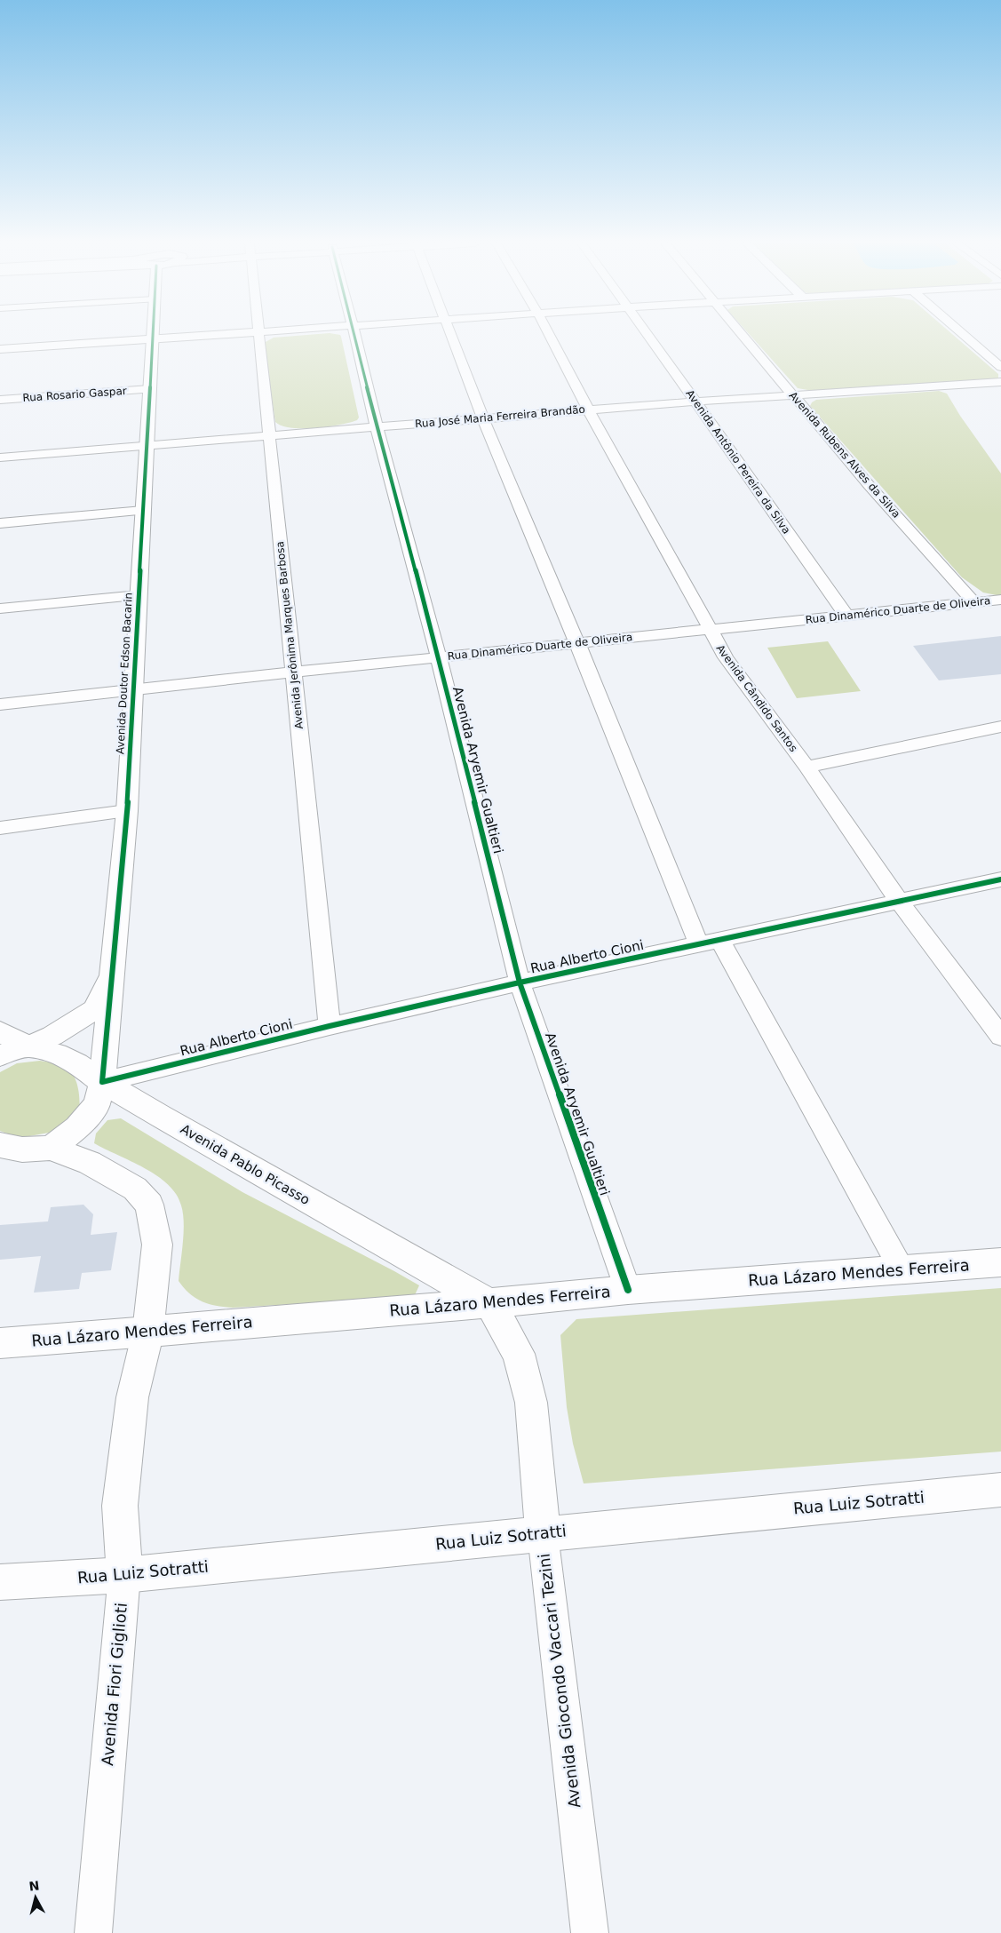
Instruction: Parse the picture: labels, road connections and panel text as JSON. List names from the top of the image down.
{
  "streets": {
    "street": [
      "Rua Rosario Gaspar",
      "Rua José Maria Ferreira Brandão",
      "Avenida Rubens Alves da Silva",
      "Avenida Antônio Pereira da Silva",
      "Rua Dinamérico Duarte de Oliveira",
      "Avenida Jerônima Marques Barbosa",
      "Avenida Doutor Edson Bacarin",
      "Avenida Cândido Santos",
      "Avenida Aryemir Gualtieri",
      "Rua Alberto Cioni",
      "Avenida Pablo Picasso",
      "Rua Lázaro Mendes Ferreira",
      "Rua Luiz Sotratti",
      "Avenida Giocondo Vaccari Tezini",
      "Avenida Fiori Giglioti"
    ]
  },
  "crossings": [
    ["Rua Rosario Gaspar", "Avenida Doutor Edson Bacarin"],
    ["Rua José Maria Ferreira Brandão", "Avenida Rubens Alves da Silva"],
    ["Rua José Maria Ferreira Brandão", "Avenida Antônio Pereira da Silva"],
    ["Rua José Maria Ferreira Brandão", "Avenida Jerônima Marques Barbosa"],
    ["Rua José Maria Ferreira Brandão", "Avenida Doutor Edson Bacarin"],
    ["Rua José Maria Ferreira Brandão", "Avenida Cândido Santos"],
    ["Rua José Maria Ferreira Brandão", "Avenida Aryemir Gualtieri"],
    ["Avenida Rubens Alves da Silva", "Rua Dinamérico Duarte de Oliveira"],
    ["Avenida Antônio Pereira da Silva", "Rua Dinamérico Duarte de Oliveira"],
    ["Rua Dinamérico Duarte de Oliveira", "Avenida Jerônima Marques Barbosa"],
    ["Rua Dinamérico Duarte de Oliveira", "Avenida Doutor Edson Bacarin"],
    ["Rua Dinamérico Duarte de Oliveira", "Avenida Cândido Santos"],
    ["Rua Dinamérico Duarte de Oliveira", "Avenida Aryemir Gualtieri"],
    ["Avenida Jerônima Marques Barbosa", "Rua Alberto Cioni"],
    ["Avenida Doutor Edson Bacarin", "Rua Alberto Cioni"],
    ["Avenida Doutor Edson Bacarin", "Avenida Pablo Picasso"],
    ["Avenida Cândido Santos", "Rua Alberto Cioni"],
    ["Avenida Aryemir Gualtieri", "Rua Alberto Cioni"],
    ["Avenida Aryemir Gualtieri", "Rua Lázaro Mendes Ferreira"],
    ["Rua Alberto Cioni", "Avenida Pablo Picasso"],
    ["Avenida Pablo Picasso", "Rua Lázaro Mendes Ferreira"],
    ["Avenida Pablo Picasso", "Avenida Giocondo Vaccari Tezini"],
    ["Rua Lázaro Mendes Ferreira", "Avenida Giocondo Vaccari Tezini"],
    ["Rua Lázaro Mendes Ferreira", "Avenida Fiori Giglioti"],
    ["Rua Luiz Sotratti", "Avenida Giocondo Vaccari Tezini"],
    ["Rua Luiz Sotratti", "Avenida Fiori Giglioti"]
  ],
  "north": "top"
}
